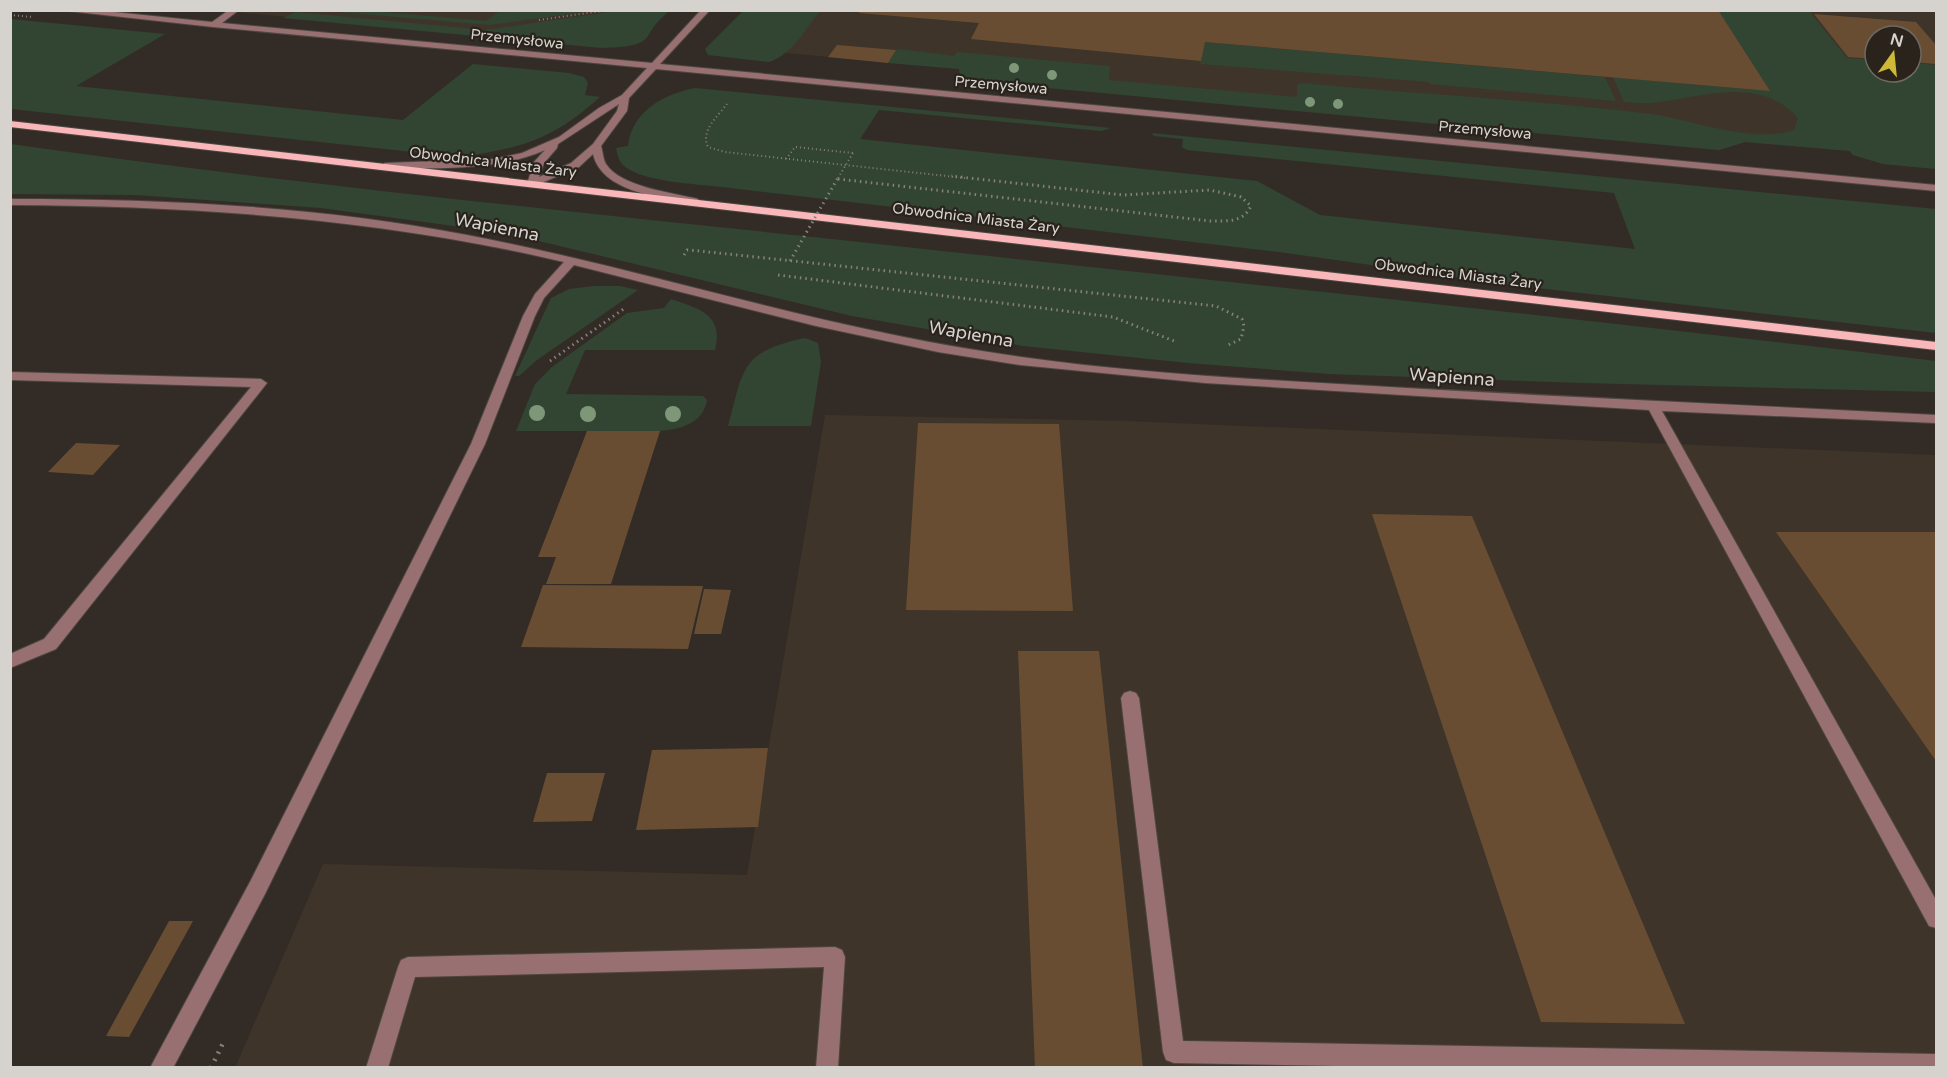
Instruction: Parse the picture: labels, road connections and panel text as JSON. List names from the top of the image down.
{
  "streets": {
    "main road": ["Obwodnica Miasta Żary"],
    "street": ["Przemysłowa", "Wapienna"]
  },
  "north": "top"
}
